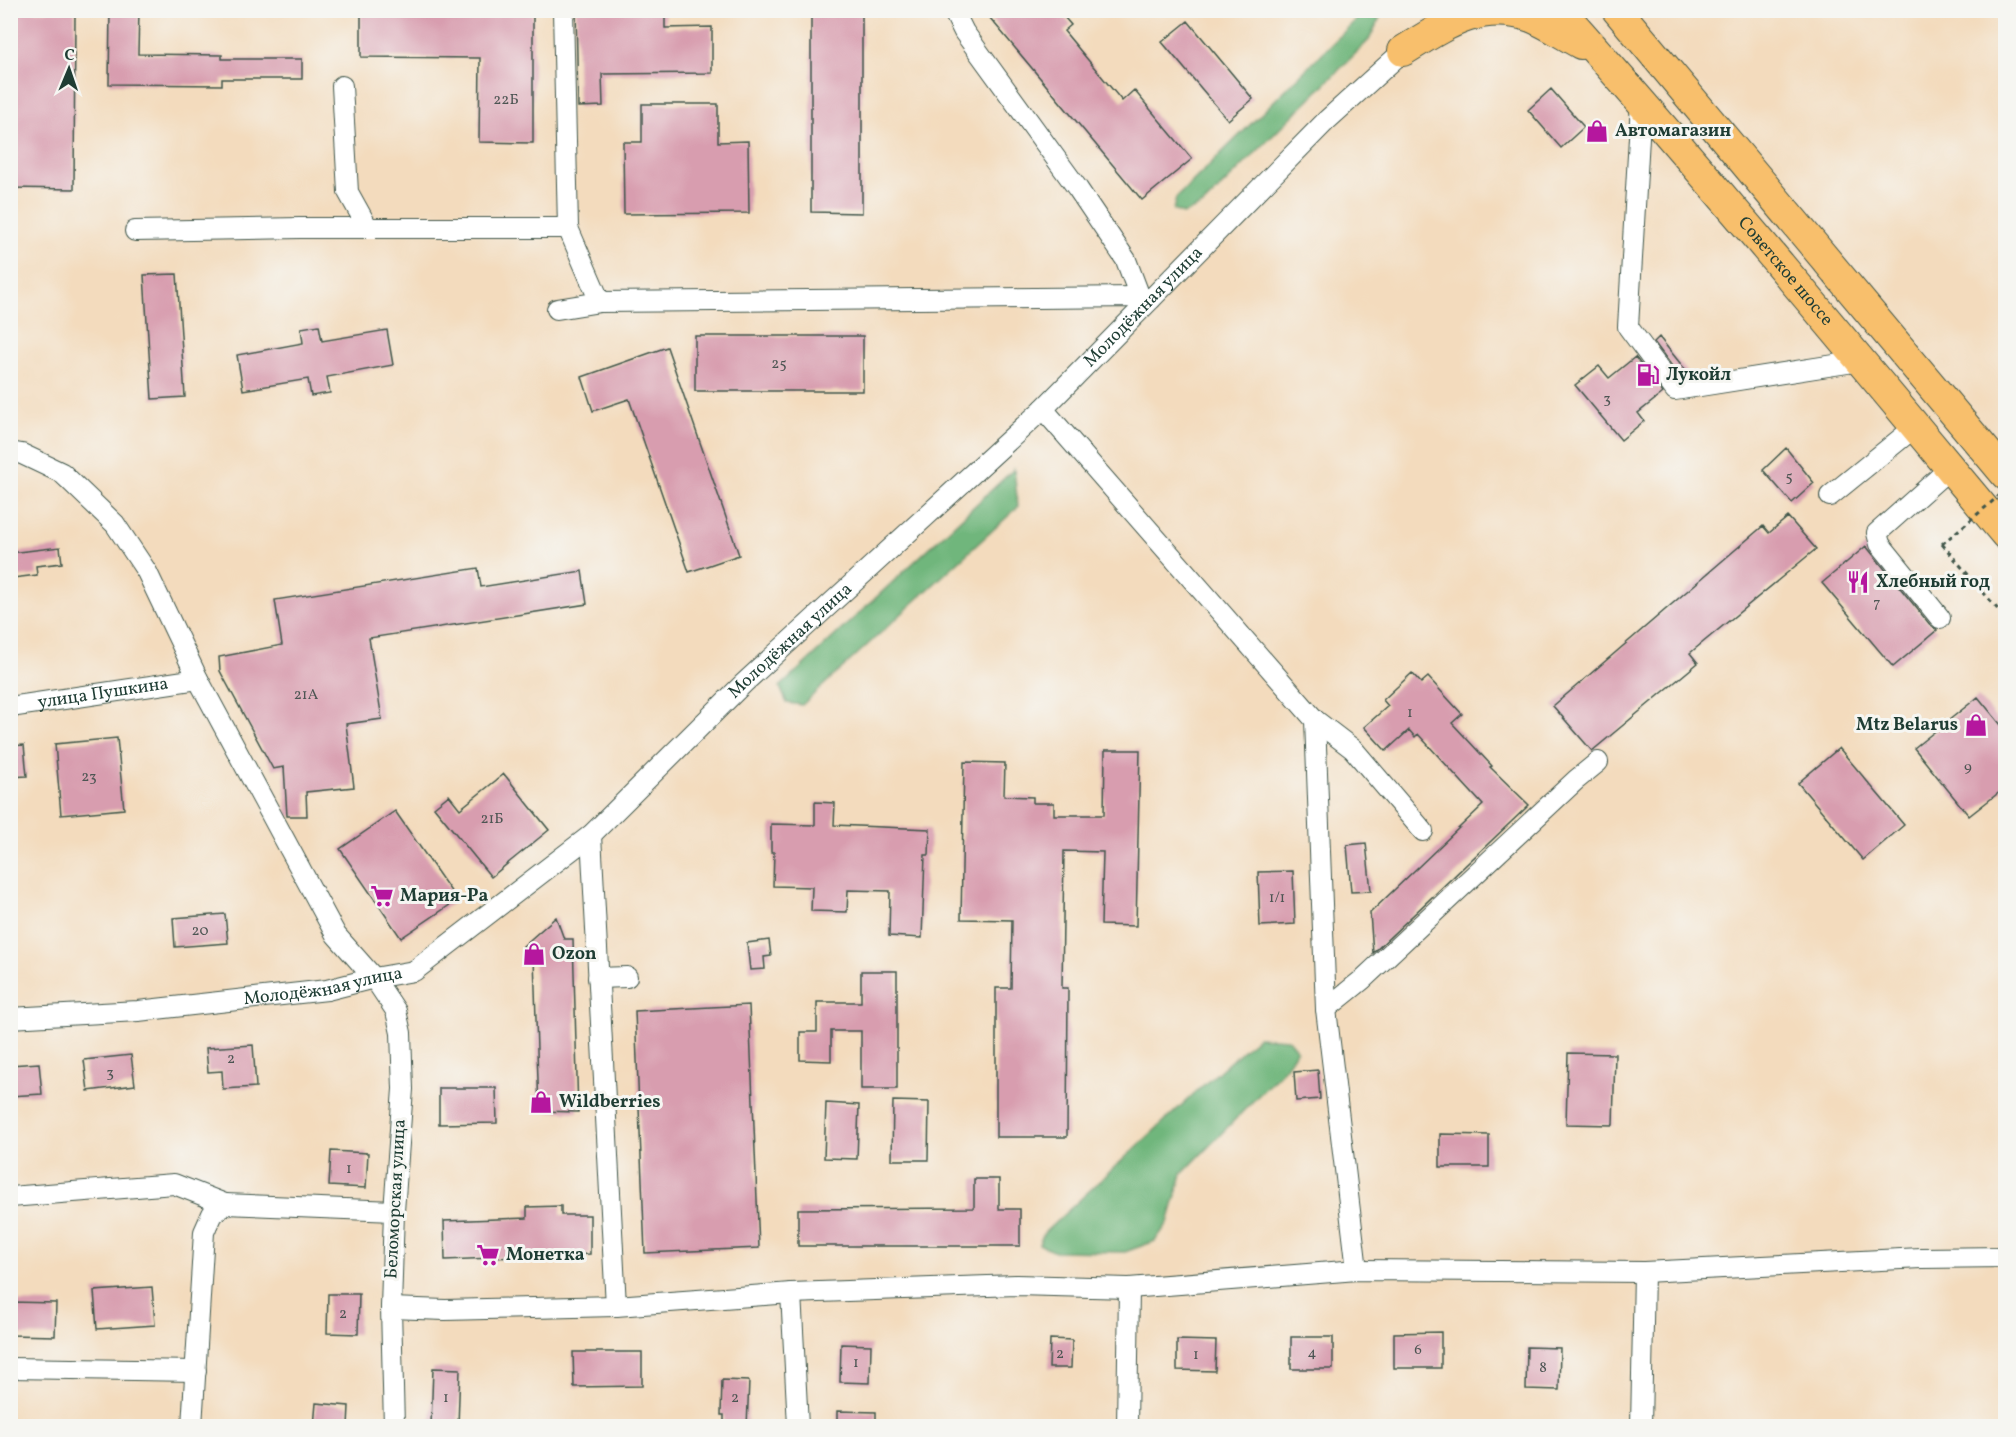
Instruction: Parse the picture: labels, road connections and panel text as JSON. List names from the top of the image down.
{
  "streets": {
    "highway": ["Советское шоссе"],
    "street": ["Молодёжная улица", "улица Пушкина", "Беломорская улица"]
  },
  "crossings": [
    ["Молодёжная улица", "Беломорская улица"],
    ["улица Пушкина", "Беломорская улица"]
  ],
  "places": {
    "shop": [
      "Автомагазин",
      "Mtz Belarus",
      "Ozon",
      "Wildberries"
    ],
    "fuel station": ["Лукойл"],
    "restaurant": ["Хлебный год"],
    "supermarket": ["Мария-Ра", "Монетка"]
  },
  "house_numbers": [
    "22Б",
    "25",
    "3",
    "5",
    "7",
    "21А",
    "1",
    "9",
    "23",
    "21Б",
    "1/1",
    "20",
    "2",
    "3",
    "1",
    "2",
    "6",
    "4",
    "2",
    "1",
    "1",
    "8",
    "1",
    "2"
  ],
  "north": "top"
}
